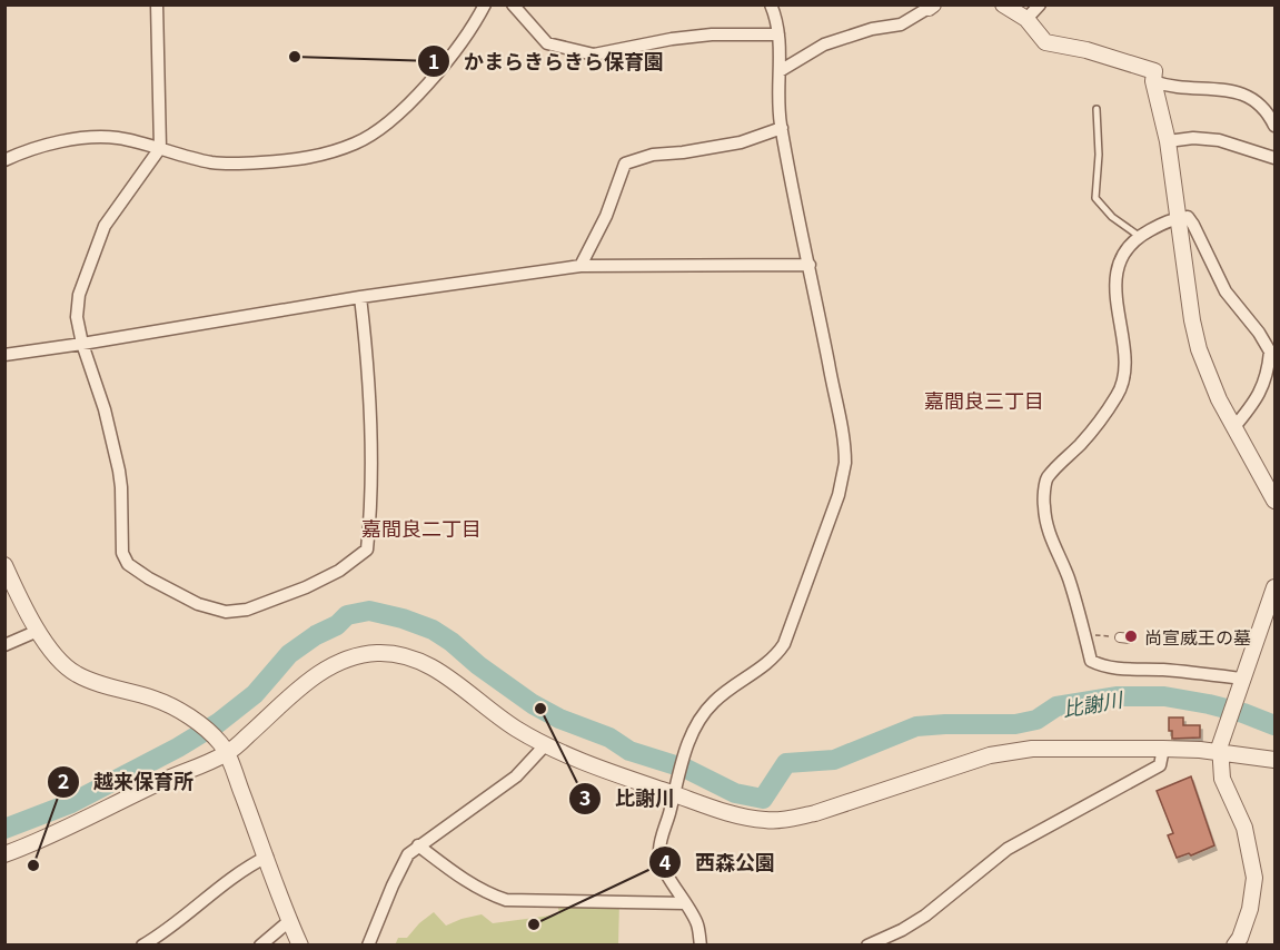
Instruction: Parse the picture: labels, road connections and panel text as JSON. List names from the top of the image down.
{
  "districts": ["嘉間良三丁目", "嘉間良二丁目"],
  "water": ["比謝川"],
  "places": [
    "かまらきらきら保育園",
    "尚宣威王の墓",
    "比謝川",
    "越来保育所",
    "西森公園"
  ]
}
